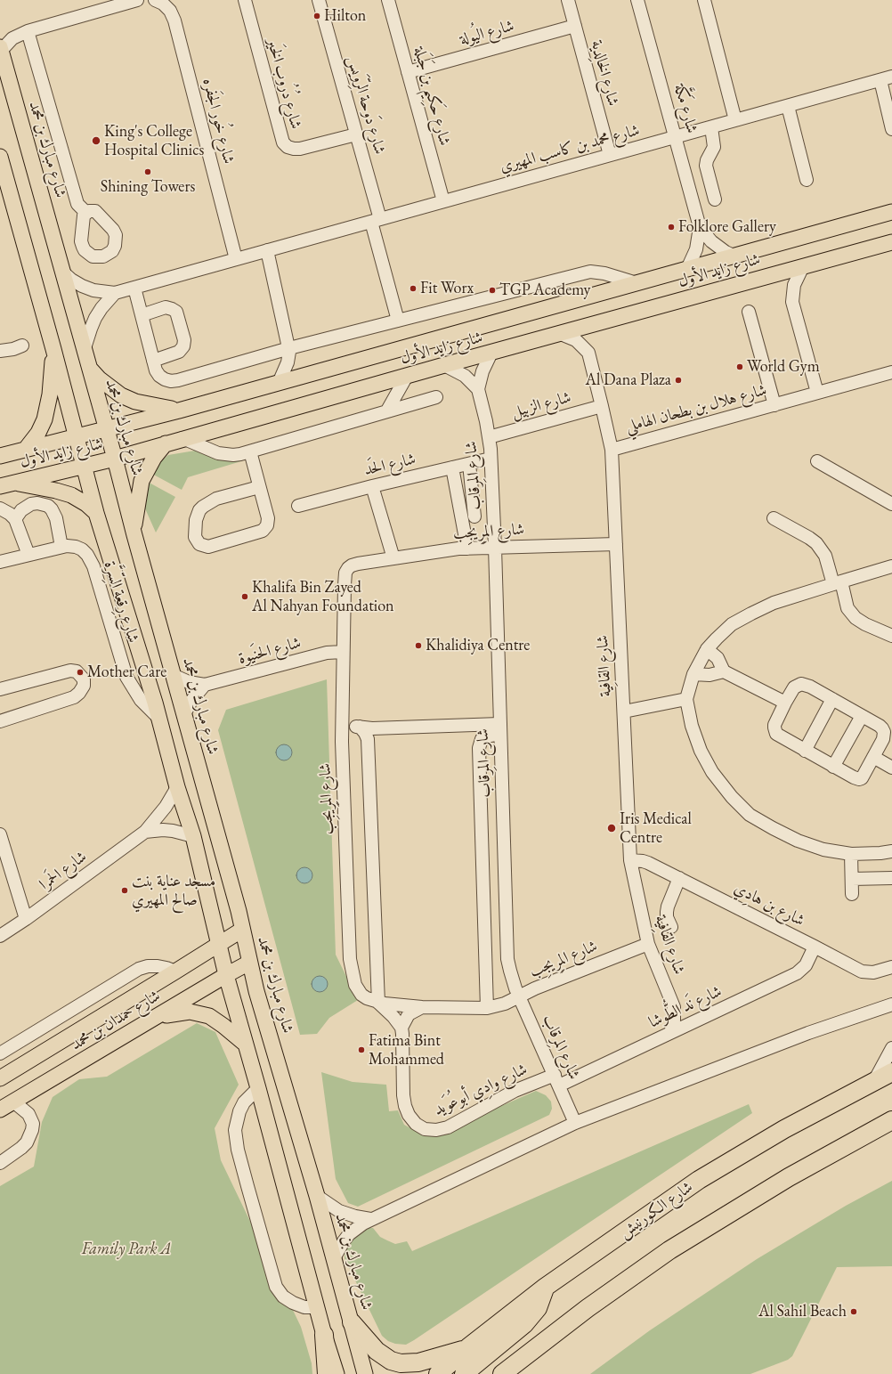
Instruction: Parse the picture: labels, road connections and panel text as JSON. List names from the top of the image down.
{
  "streets": {
    "highway": ["شارع الكورنيش"],
    "main road": ["شارع مبارك بن محمد", "شارع زايد الأول", "شارع حمدان بن محمد"],
    "street": [
      "شارع اليُولة",
      "شارع الخالِدية",
      "شارع دُرُوب الخَير",
      "شارع حَكِيم بن جَبَلة",
      "شارع دَوحة الرِّوَيس",
      "شارع مَكَّة",
      "شارع خُور الجَفره",
      "شارع محمد بن كاسب المهيري",
      "شارع الزبيل",
      "شارع هلال بن بطحان الهاملي",
      "شارع الحَد",
      "شارع المِرقاب",
      "شارع المِرِيجِب",
      "شارع رِقعة السِّرَّة",
      "شارع الحنَيوة",
      "شارع القافِية",
      "شارع الحَمرا",
      "شارع بن هادِي",
      "شارع نَد الطُّوشا",
      "شارع وادِي أبوعُوَيد"
    ]
  },
  "crossings": [
    ["شارع اليُولة", "شارع الخالِدية"],
    ["شارع اليُولة", "شارع حَكِيم بن جَبَلة"],
    ["شارع الخالِدية", "شارع محمد بن كاسب المهيري"],
    ["شارع دُرُوب الخَير", "شارع دَوحة الرِّوَيس"],
    ["شارع حَكِيم بن جَبَلة", "شارع محمد بن كاسب المهيري"],
    ["شارع دَوحة الرِّوَيس", "شارع محمد بن كاسب المهيري"],
    ["شارع مَكَّة", "شارع محمد بن كاسب المهيري"],
    ["شارع مَكَّة", "شارع زايد الأول"],
    ["شارع خُور الجَفره", "شارع محمد بن كاسب المهيري"],
    ["شارع محمد بن كاسب المهيري", "شارع مبارك بن محمد"],
    ["شارع مبارك بن محمد", "شارع زايد الأول"],
    ["شارع مبارك بن محمد", "شارع الحنَيوة"],
    ["شارع مبارك بن محمد", "شارع حمدان بن محمد"],
    ["شارع زايد الأول", "شارع المِرقاب"],
    ["شارع زايد الأول", "شارع القافِية"],
    ["شارع الزبيل", "شارع المِرقاب"],
    ["شارع الزبيل", "شارع القافِية"],
    ["شارع هلال بن بطحان الهاملي", "شارع القافِية"],
    ["شارع الحَد", "شارع المِرقاب"],
    ["شارع المِرقاب", "شارع المِرِيجِب"],
    ["شارع المِرقاب", "شارع نَد الطُّوشا"],
    ["شارع المِرقاب", "شارع وادِي أبوعُوَيد"],
    ["شارع المِرِيجِب", "شارع الحنَيوة"],
    ["شارع المِرِيجِب", "شارع القافِية"],
    ["شارع القافِية", "شارع بن هادِي"],
    ["شارع القافِية", "شارع نَد الطُّوشا"],
    ["شارع بن هادِي", "شارع نَد الطُّوشا"],
    ["شارع نَد الطُّوشا", "شارع وادِي أبوعُوَيد"]
  ],
  "parks": ["Family Park A"],
  "places": [
    "Hilton",
    "King's College Hospital Clinics",
    "Shining Towers",
    "Folklore Gallery",
    "Fit Worx",
    "TGP Academy",
    "World Gym",
    "Al Dana Plaza",
    "Khalifa Bin Zayed Al Nahyan Foundation",
    "Khalidiya Centre",
    "Mother Care",
    "Iris Medical Centre",
    "مسجد عناية بنت صالح المهيري",
    "Fatima Bint Mohammed",
    "Al Sahil Beach"
  ]
}
